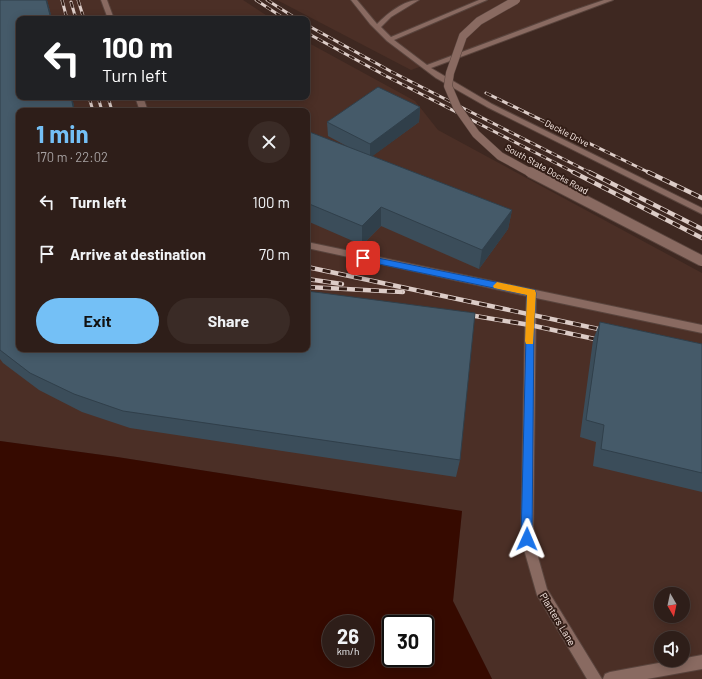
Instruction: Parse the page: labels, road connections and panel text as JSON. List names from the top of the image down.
{
  "streets": {
    "street": ["Deckle Drive", "South State Docks Road", "Planters Lane"]
  },
  "north": "bottom",
  "page": {
    "turn": ["100 m", "Turn left"],
    "heading": ["1 min", "170 m · 22:02"],
    "list": [
      {
        "name": "Turn left",
        "value": "100 m"
      },
      {
        "name": "Arrive at destination",
        "value": "70 m"
      }
    ],
    "buttons": ["Exit", "Share"],
    "speed": "26 km/h",
    "limit": "30"
  }
}
